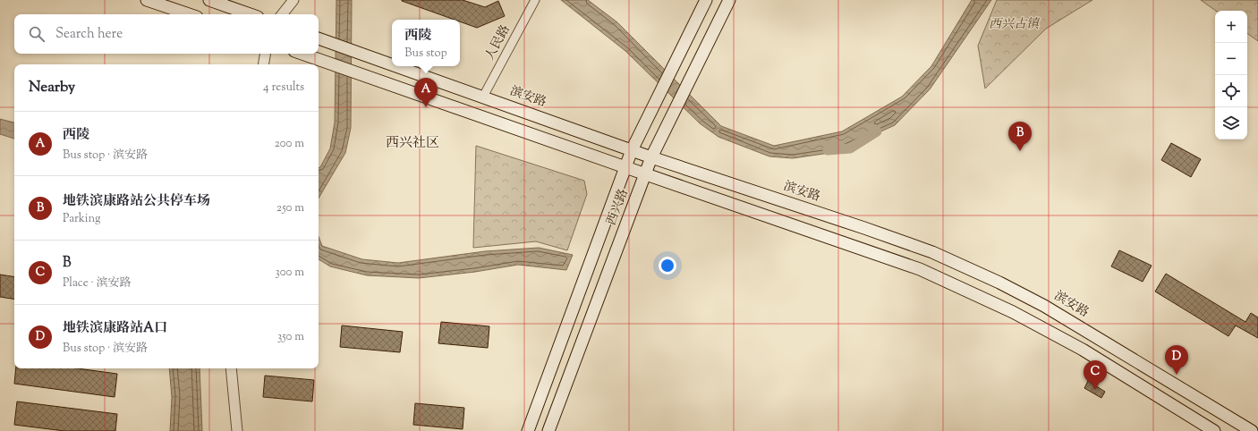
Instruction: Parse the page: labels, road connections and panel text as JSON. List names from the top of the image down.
{
  "streets": {
    "main road": ["滨安路", "西兴路"],
    "street": ["人民路"]
  },
  "crossings": [
    ["人民路", "滨安路"],
    ["滨安路", "西兴路"]
  ],
  "districts": ["西兴社区"],
  "parks": ["西兴古镇"],
  "page": {
    "map_buttons": ["+", "−"],
    "search": "Search here",
    "popup": ["西陵", "Bus stop"],
    "heading": ["Nearby", "4 results"],
    "pins": [
      "A",
      "B",
      "D",
      "C"
    ],
    "list": [
      {
        "mark": "A",
        "name": "西陵",
        "note": "Bus stop · 滨安路",
        "value": "200 m"
      },
      {
        "mark": "B",
        "name": "地铁滨康路站公共停车场",
        "note": "Parking",
        "value": "250 m"
      },
      {
        "mark": "C",
        "name": "B",
        "note": "Place · 滨安路",
        "value": "300 m"
      },
      {
        "mark": "D",
        "name": "地铁滨康路站A口",
        "note": "Bus stop · 滨安路",
        "value": "350 m"
      }
    ]
  }
}
